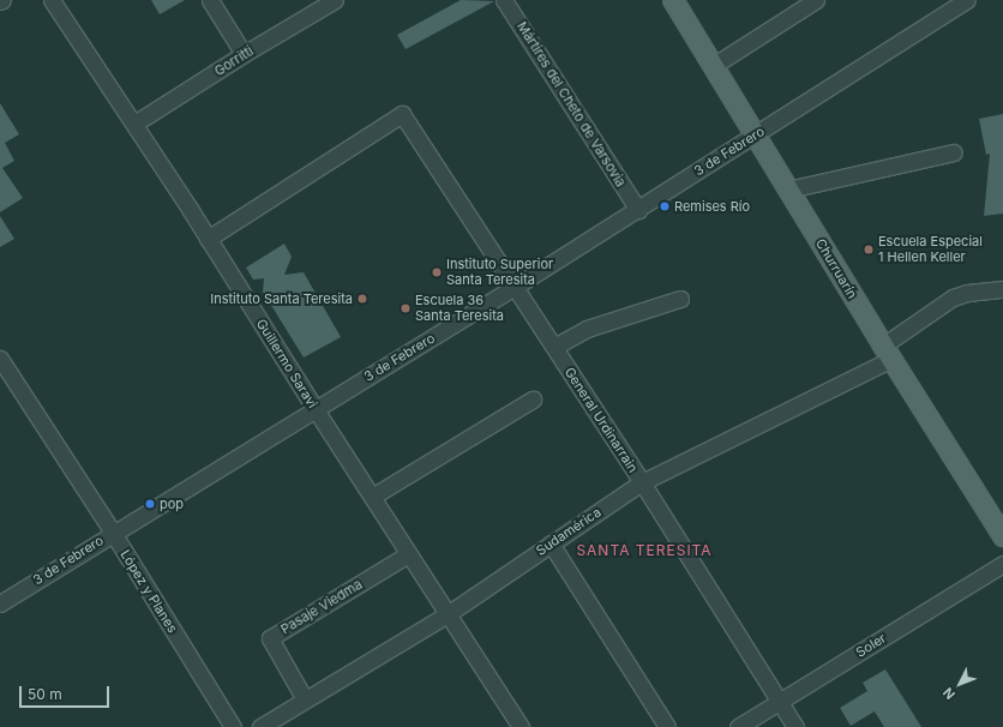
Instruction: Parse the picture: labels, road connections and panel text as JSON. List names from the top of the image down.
{
  "streets": {
    "main road": ["Churruarín"],
    "street": [
      "Gorritti",
      "Mártires del Cheto de Varsovia",
      "3 de Febrero",
      "Guillermo Saravi",
      "General Urdinarrain",
      "Sudamérica",
      "López y Planes",
      "Pasaje Viedma",
      "Soler"
    ]
  },
  "crossings": [
    ["Gorritti", "Guillermo Saravi"],
    ["Mártires del Cheto de Varsovia", "3 de Febrero"],
    ["3 de Febrero", "Churruarín"],
    ["3 de Febrero", "Guillermo Saravi"],
    ["3 de Febrero", "General Urdinarrain"],
    ["3 de Febrero", "López y Planes"],
    ["Churruarín", "Sudamérica"],
    ["Guillermo Saravi", "General Urdinarrain"],
    ["Guillermo Saravi", "Sudamérica"],
    ["Guillermo Saravi", "Pasaje Viedma"],
    ["General Urdinarrain", "Sudamérica"],
    ["General Urdinarrain", "Soler"],
    ["Sudamérica", "Pasaje Viedma"]
  ],
  "districts": ["SANTA TERESITA"],
  "places": [
    "Remises Río",
    "Escuela Especial 1 Hellen Keller",
    "Instituto Superior Santa Teresita",
    "Instituto Santa Teresita",
    "Escuela 36 Santa Teresita",
    "pop"
  ],
  "scale_bar": "50 m",
  "north": "bottom left"
}
